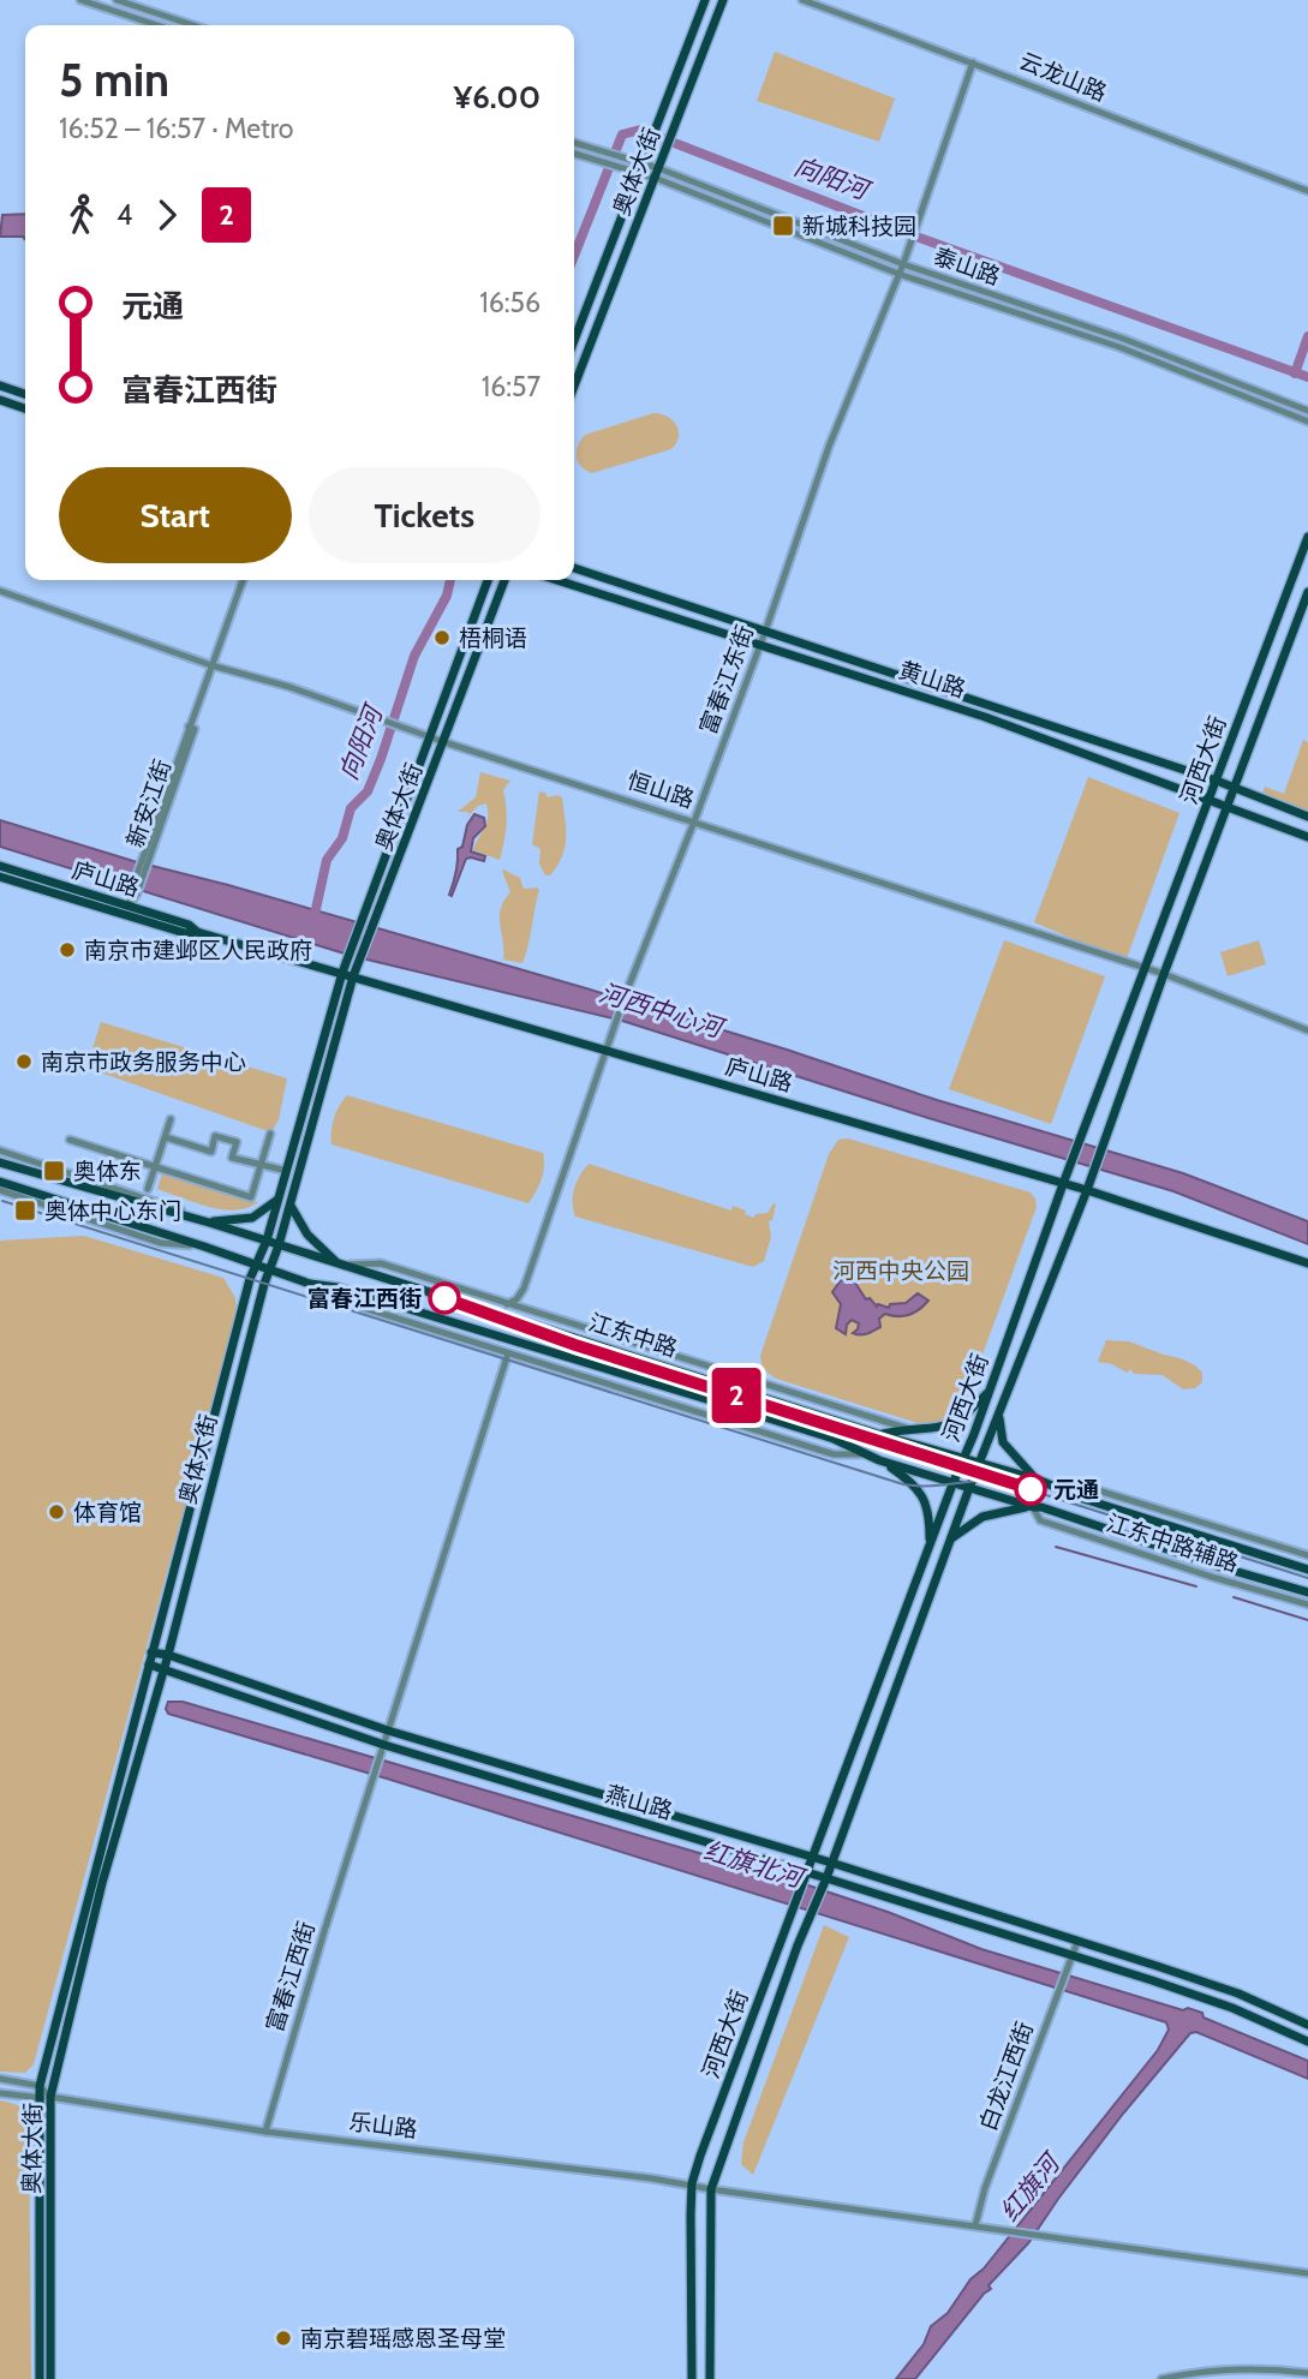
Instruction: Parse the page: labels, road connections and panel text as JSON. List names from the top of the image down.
{
  "streets": {
    "main road": [
      "奥体大街",
      "黄山路",
      "河西大街",
      "庐山路",
      "江东中路",
      "燕山路"
    ],
    "street": [
      "云龙山路",
      "泰山路",
      "富春江东街",
      "恒山路",
      "新安江街",
      "江东中路辅路",
      "富春江西街",
      "白龙江西街",
      "乐山路"
    ]
  },
  "crossings": [
    ["云龙山路", "富春江东街"],
    ["奥体大街", "泰山路"],
    ["奥体大街", "恒山路"],
    ["奥体大街", "庐山路"],
    ["奥体大街", "江东中路"],
    ["奥体大街", "燕山路"],
    ["奥体大街", "乐山路"],
    ["泰山路", "富春江东街"],
    ["富春江东街", "黄山路"],
    ["富春江东街", "恒山路"],
    ["富春江东街", "庐山路"],
    ["富春江东街", "江东中路"],
    ["黄山路", "河西大街"],
    ["河西大街", "恒山路"],
    ["河西大街", "庐山路"],
    ["河西大街", "江东中路"],
    ["河西大街", "燕山路"],
    ["河西大街", "乐山路"],
    ["恒山路", "新安江街"],
    ["新安江街", "庐山路"],
    ["江东中路", "江东中路辅路"],
    ["江东中路", "富春江西街"],
    ["燕山路", "富春江西街"],
    ["燕山路", "白龙江西街"],
    ["富春江西街", "乐山路"],
    ["白龙江西街", "乐山路"]
  ],
  "water": [
    "向阳河",
    "河西中心河",
    "红旗北河",
    "红旗河"
  ],
  "parks": ["河西中央公园"],
  "places": {
    "transit": ["新城科技园", "奥体东", "奥体中心东门"],
    "other": [
      "梧桐语",
      "南京市建邺区人民政府",
      "南京市政务服务中心",
      "富春江西街",
      "元通",
      "体育馆",
      "南京碧瑶感恩圣母堂"
    ]
  },
  "lines": ["metro line 2"],
  "page": {
    "on_map": "2",
    "heading": ["5 min", "16:52 – 16:57 · Metro", "¥6.00"],
    "legs": ["4", "2"],
    "list": [
      {
        "name": "元通",
        "value": "16:56"
      },
      {
        "name": "富春江西街",
        "value": "16:57"
      }
    ],
    "buttons": ["Start", "Tickets"]
  }
}
